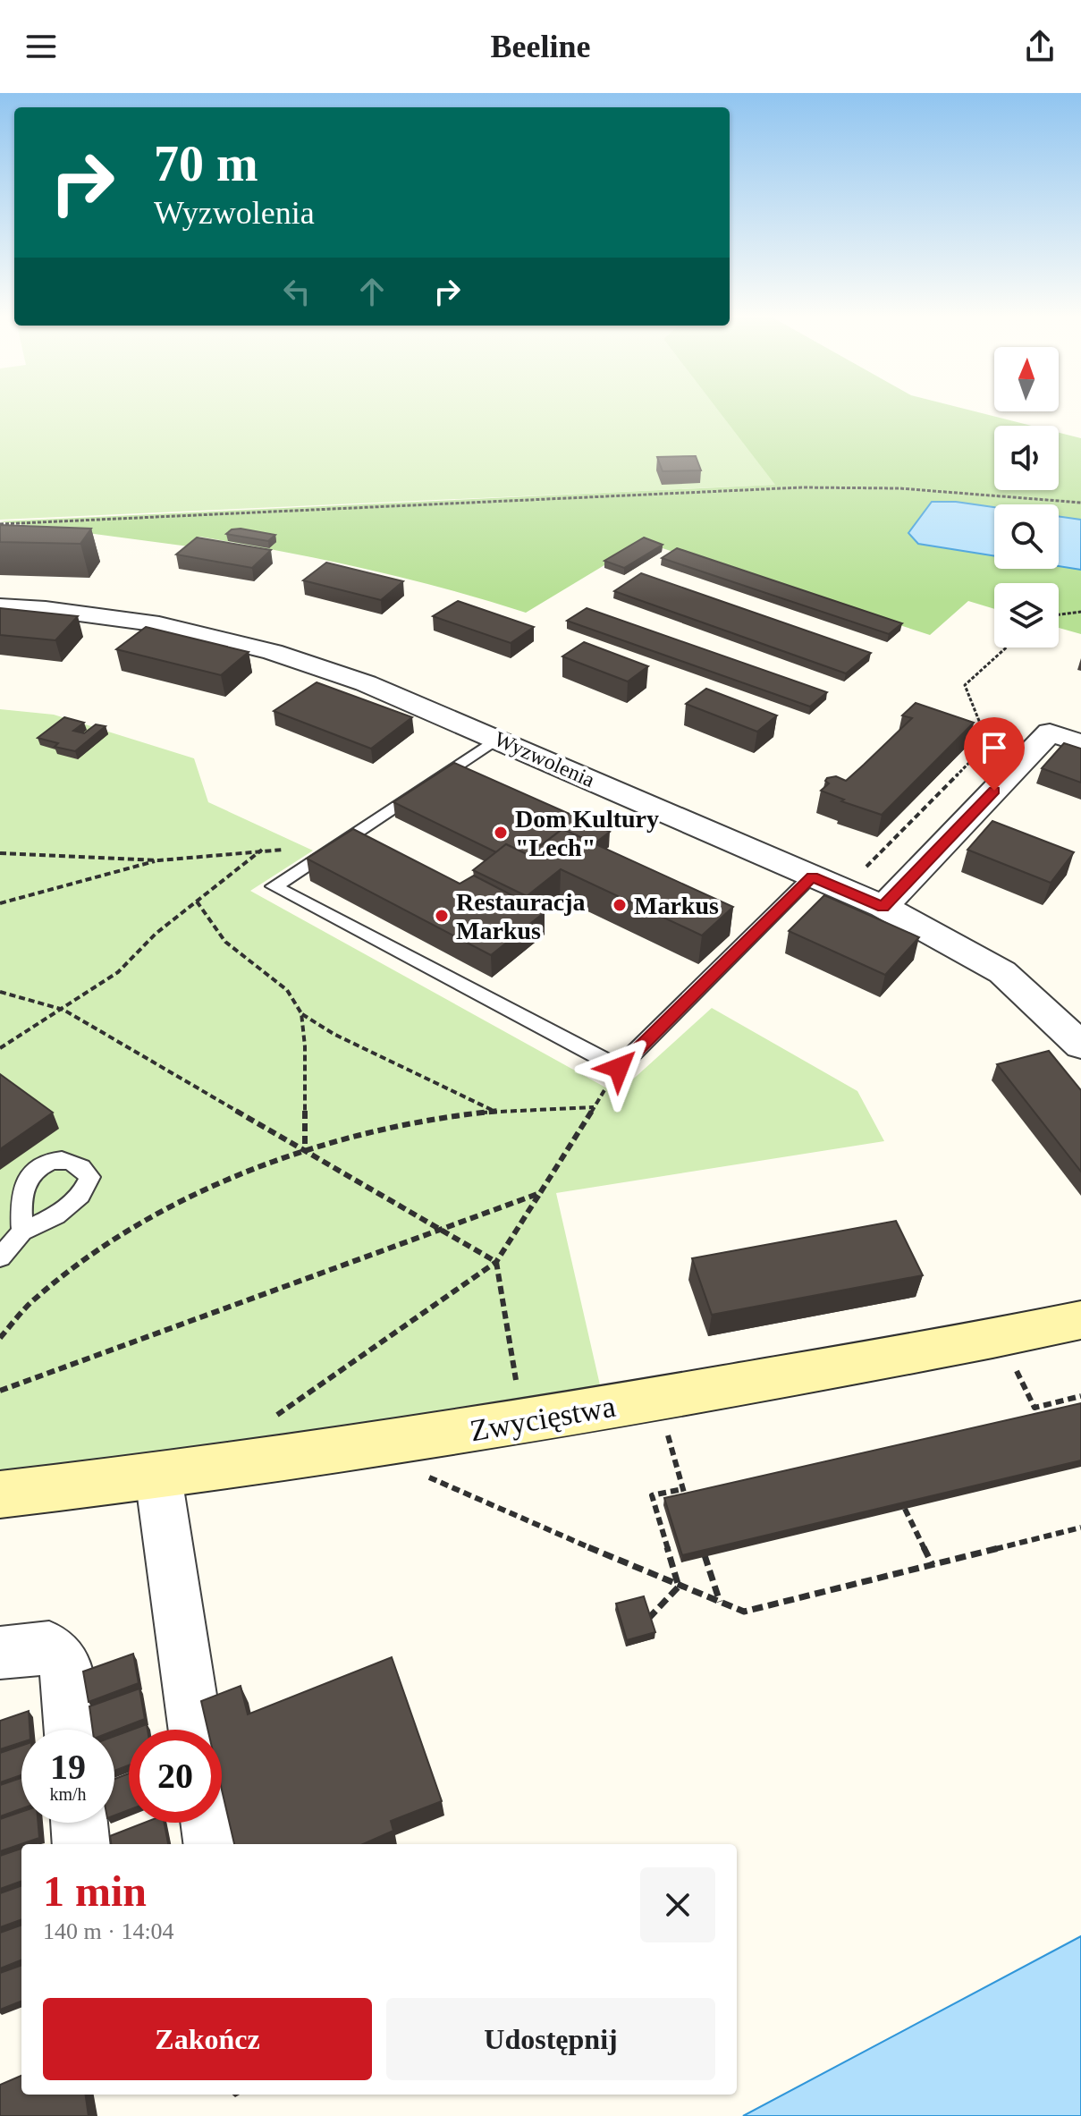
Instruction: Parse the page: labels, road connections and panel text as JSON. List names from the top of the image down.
{
  "streets": {
    "street": ["Wyzwolenia", "Zwycięstwa"]
  },
  "places": ["Dom Kultury \"Lech\"", "Markus", "Restauracja Markus"],
  "north": "top",
  "page": {
    "header": "Beeline",
    "turn": ["70 m", "Wyzwolenia"],
    "speed": "19 km/h",
    "limit": "20",
    "heading": ["1 min", "140 m · 14:04"],
    "buttons": ["Zakończ", "Udostępnij"]
  }
}
